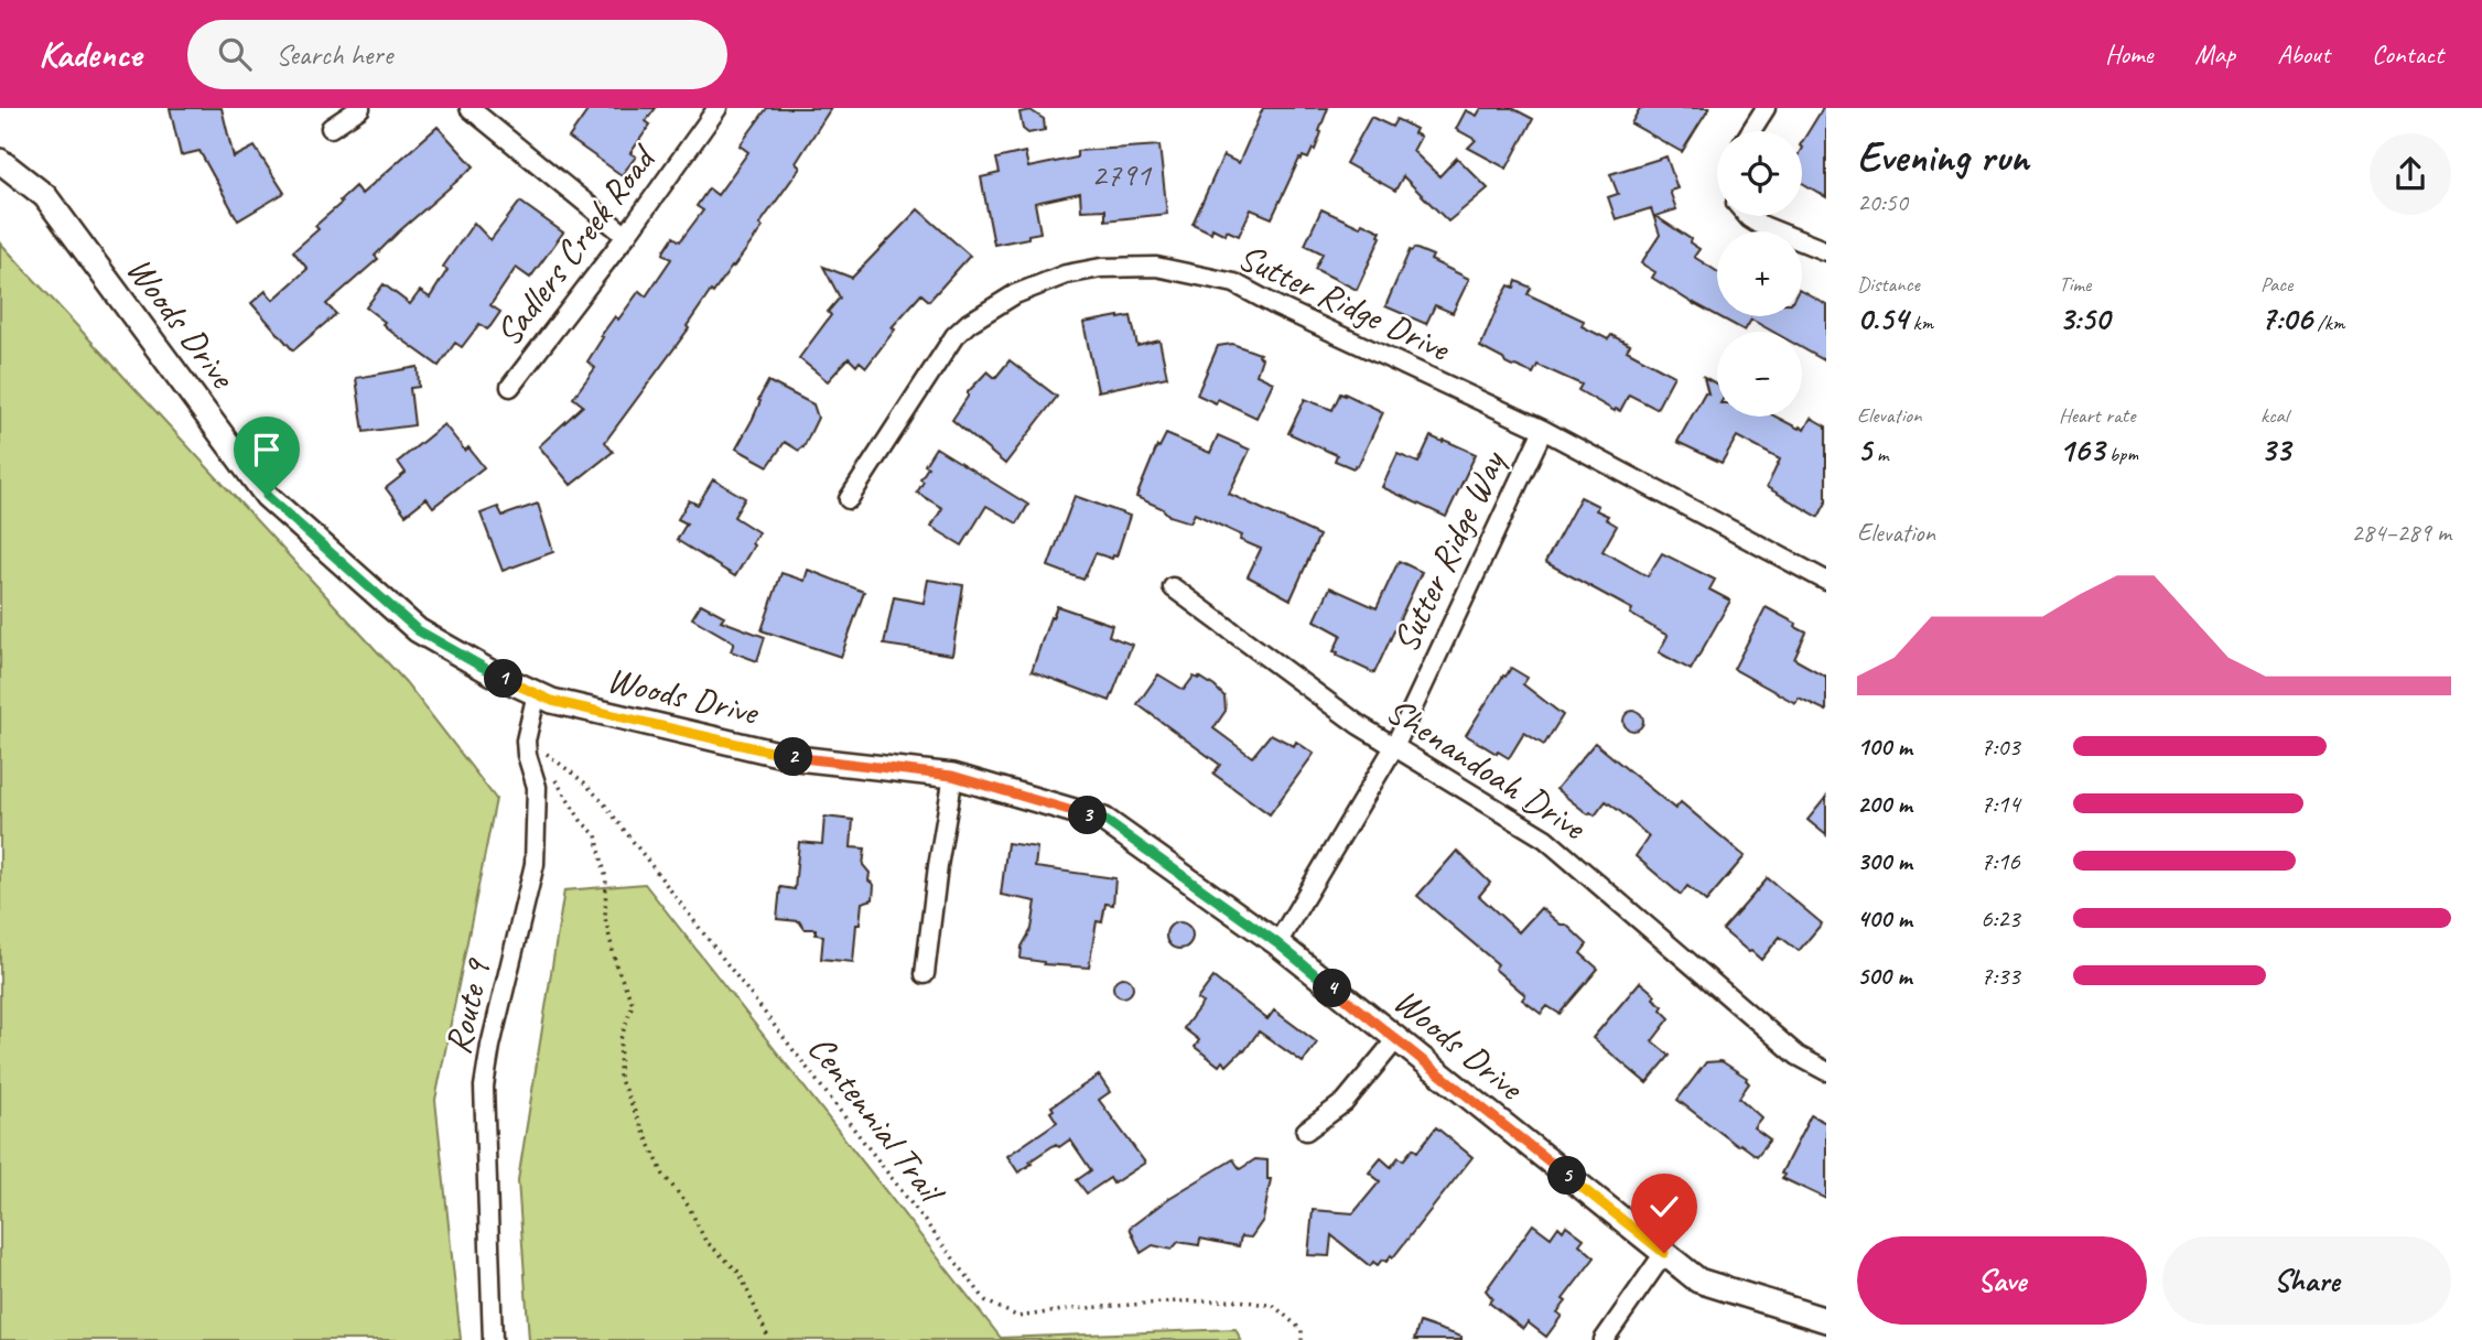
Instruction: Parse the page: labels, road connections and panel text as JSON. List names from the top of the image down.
{
  "streets": {
    "street": [
      "Sadlers Creek Road",
      "Sutter Ridge Drive",
      "Woods Drive",
      "Sutter Ridge Way",
      "Shenandoah Drive",
      "Route 9"
    ],
    "path": ["Centennial Trail"]
  },
  "crossings": [
    ["Sutter Ridge Drive", "Sutter Ridge Way"],
    ["Woods Drive", "Sutter Ridge Way"],
    ["Woods Drive", "Route 9"],
    ["Sutter Ridge Way", "Shenandoah Drive"]
  ],
  "house_numbers": ["2791"],
  "page": {
    "header": "Kadence",
    "search": "Search here",
    "nav": [
      "Home",
      "Map",
      "About",
      "Contact"
    ],
    "heading": ["Evening run", "20:50"],
    "map_buttons": ["+", "−"],
    "stats": [
      ["Distance", "0.54 km"],
      ["Time", "3:50"],
      ["Pace", "7:06 /km"],
      ["Elevation", "5 m"],
      ["Heart rate", "163 bpm"],
      ["kcal", "33"]
    ],
    "chart": ["Elevation", "284–289 m"],
    "pins": [
      "1",
      "2",
      "3",
      "4",
      "5"
    ],
    "list": [
      {
        "name": "100 m",
        "note": "7:03"
      },
      {
        "name": "200 m",
        "note": "7:14"
      },
      {
        "name": "300 m",
        "note": "7:16"
      },
      {
        "name": "400 m",
        "note": "6:23"
      },
      {
        "name": "500 m",
        "note": "7:33"
      }
    ],
    "buttons": ["Save", "Share"]
  }
}
